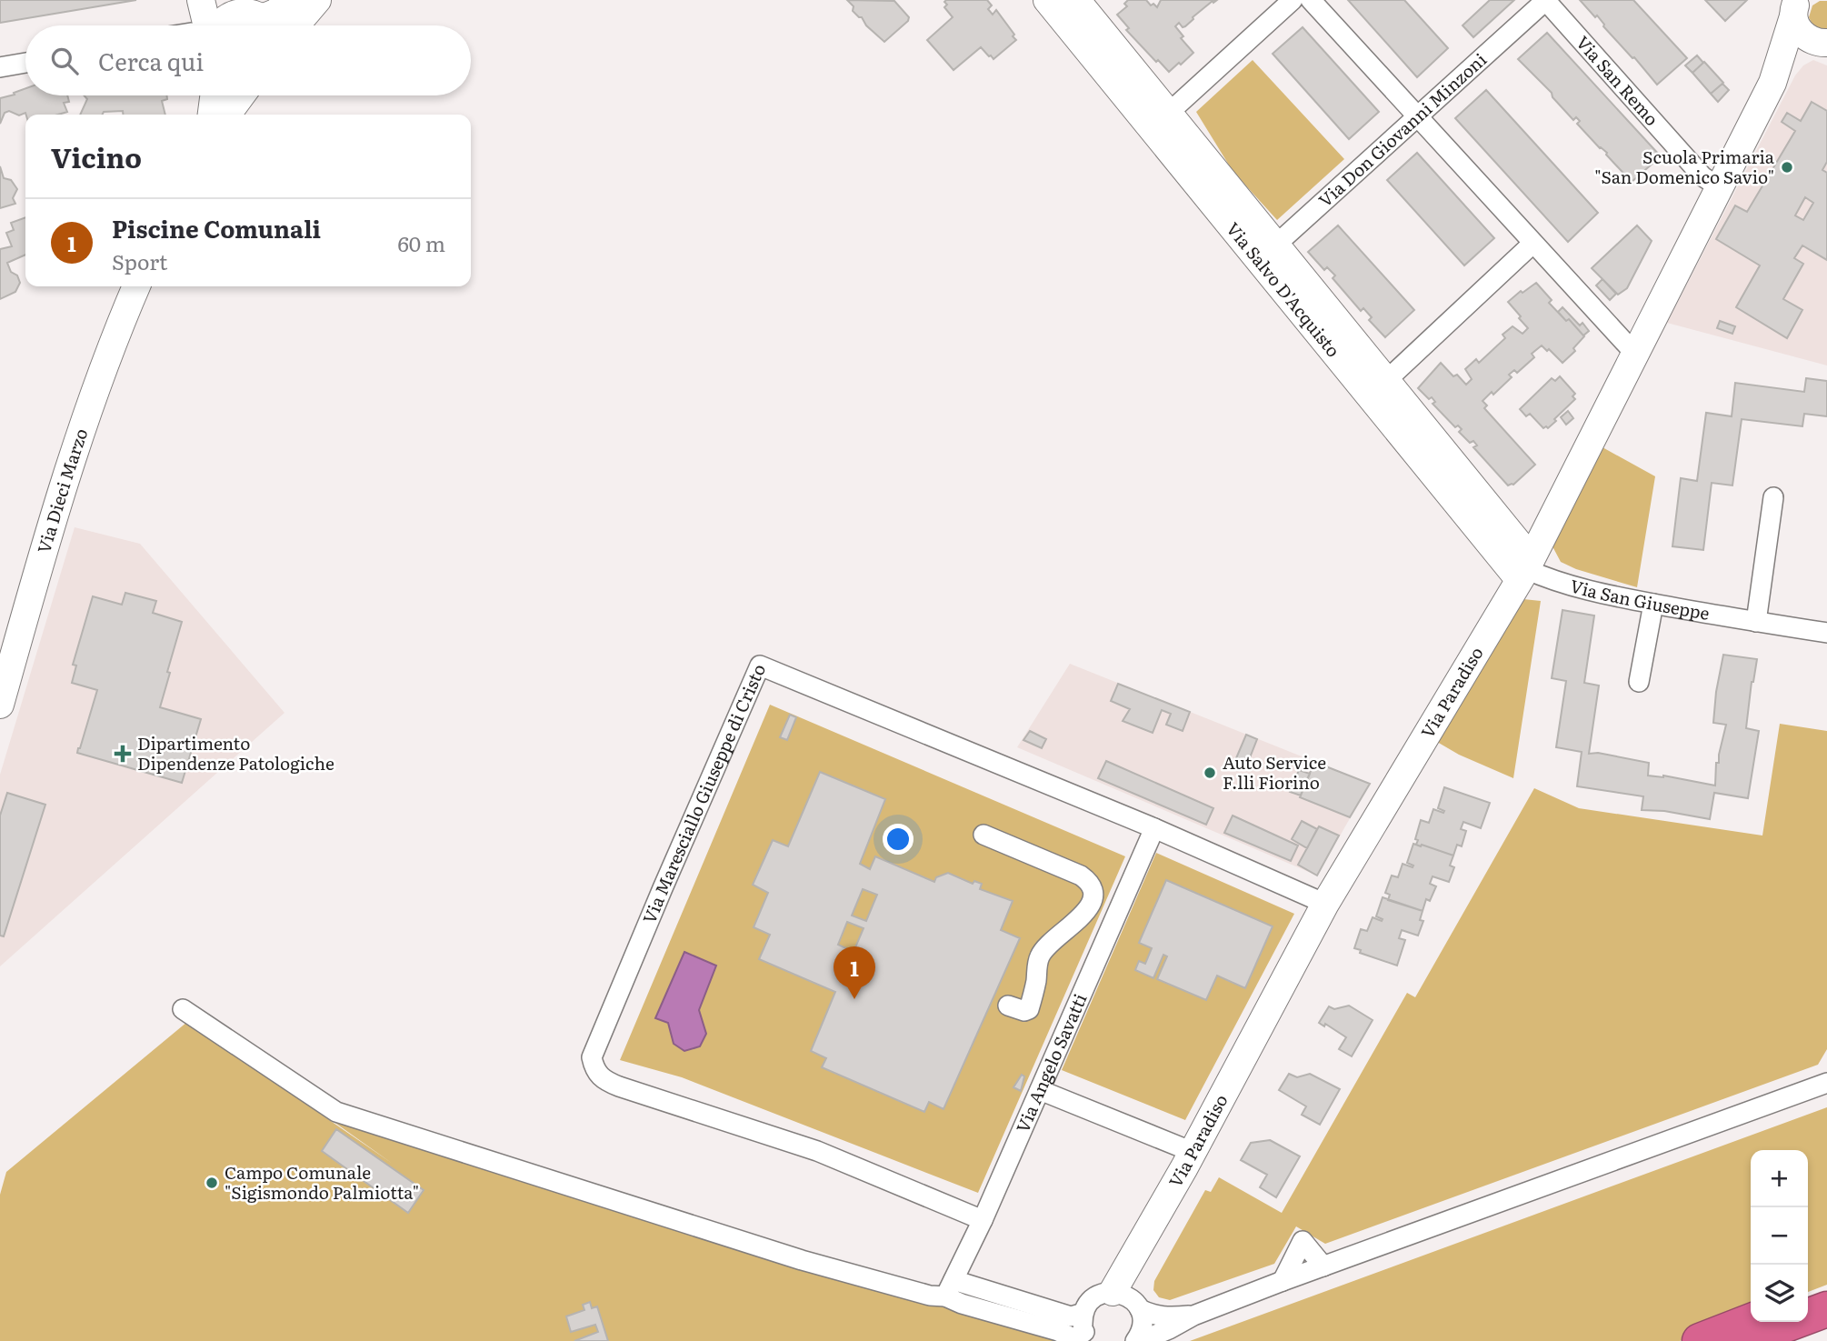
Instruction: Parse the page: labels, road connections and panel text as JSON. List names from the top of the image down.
{
  "streets": {
    "street": [
      "Via San Remo",
      "Via Don Giovanni Minzoni",
      "Via Salvo D'Acquisto",
      "Via Dieci Marzo",
      "Via San Giuseppe",
      "Via Paradiso",
      "Via Maresciallo Giuseppe di Cristo",
      "Via Angelo Savatti"
    ]
  },
  "crossings": [
    ["Via San Remo", "Via Don Giovanni Minzoni"],
    ["Via San Remo", "Via Paradiso"],
    ["Via Don Giovanni Minzoni", "Via Salvo D'Acquisto"],
    ["Via Salvo D'Acquisto", "Via San Giuseppe"],
    ["Via Salvo D'Acquisto", "Via Paradiso"],
    ["Via San Giuseppe", "Via Paradiso"],
    ["Via Paradiso", "Via Maresciallo Giuseppe di Cristo"],
    ["Via Maresciallo Giuseppe di Cristo", "Via Angelo Savatti"]
  ],
  "places": {
    "other": ["Scuola Primaria \"San Domenico Savio\"", "Auto Service F.lli Fiorino", "Campo Comunale \"Sigismondo Palmiotta\""],
    "health": ["Dipartimento Dipendenze Patologiche"]
  },
  "page": {
    "search": "Cerca qui",
    "heading": "Vicino",
    "list": [
      {
        "mark": "1",
        "name": "Piscine Comunali",
        "note": "Sport",
        "value": "60 m"
      }
    ],
    "pins": "1",
    "map_buttons": ["+", "−"]
  }
}
